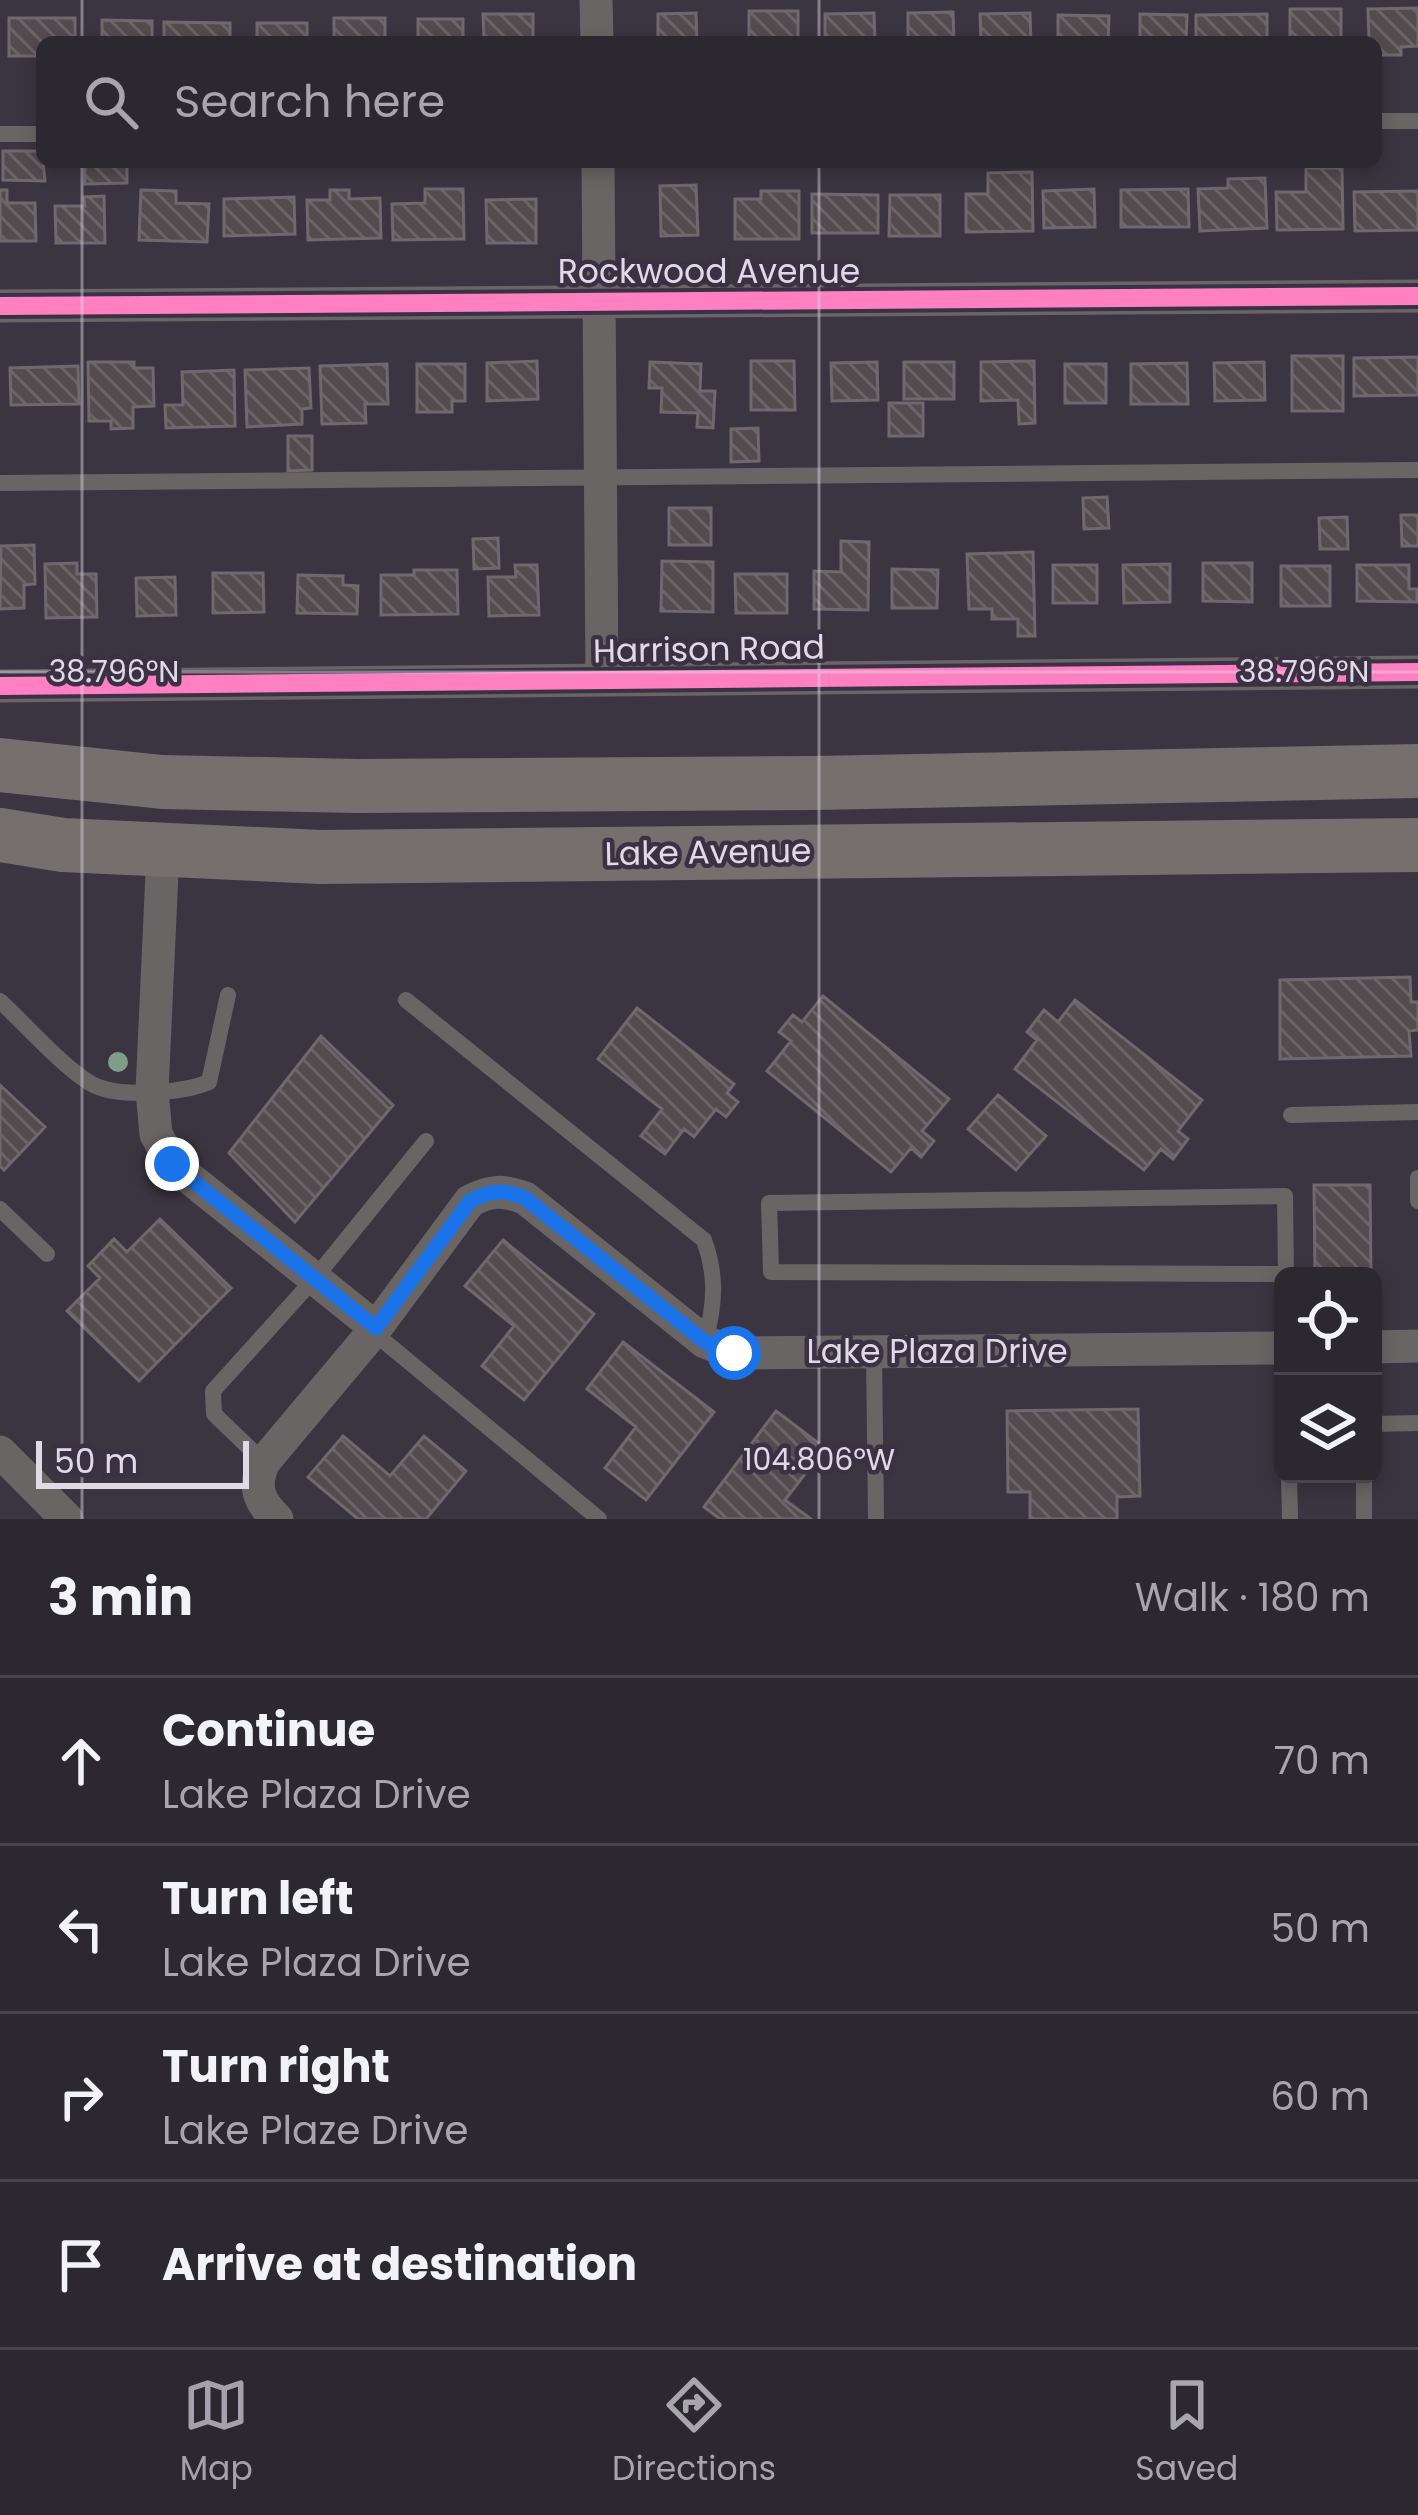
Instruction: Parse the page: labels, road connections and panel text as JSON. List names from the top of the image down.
{
  "streets": {
    "main road": ["Lake Avenue"],
    "street": ["Rockwood Avenue", "Harrison Road", "Lake Plaza Drive"]
  },
  "scale_bar": "50 m",
  "page": {
    "search": "Search here",
    "scale": "50 m",
    "heading": ["3 min", "Walk · 180 m"],
    "list": [
      ["Continue", "Lake Plaza Drive", "70 m"],
      ["Turn left", "Lake Plaza Drive", "50 m"],
      ["Turn right", "Lake Plaze Drive", "60 m"],
      "Arrive at destination"
    ],
    "nav": ["Map", "Directions", "Saved"]
  },
  "coordinates": ["38.796°N", "104.806°W"]
}
